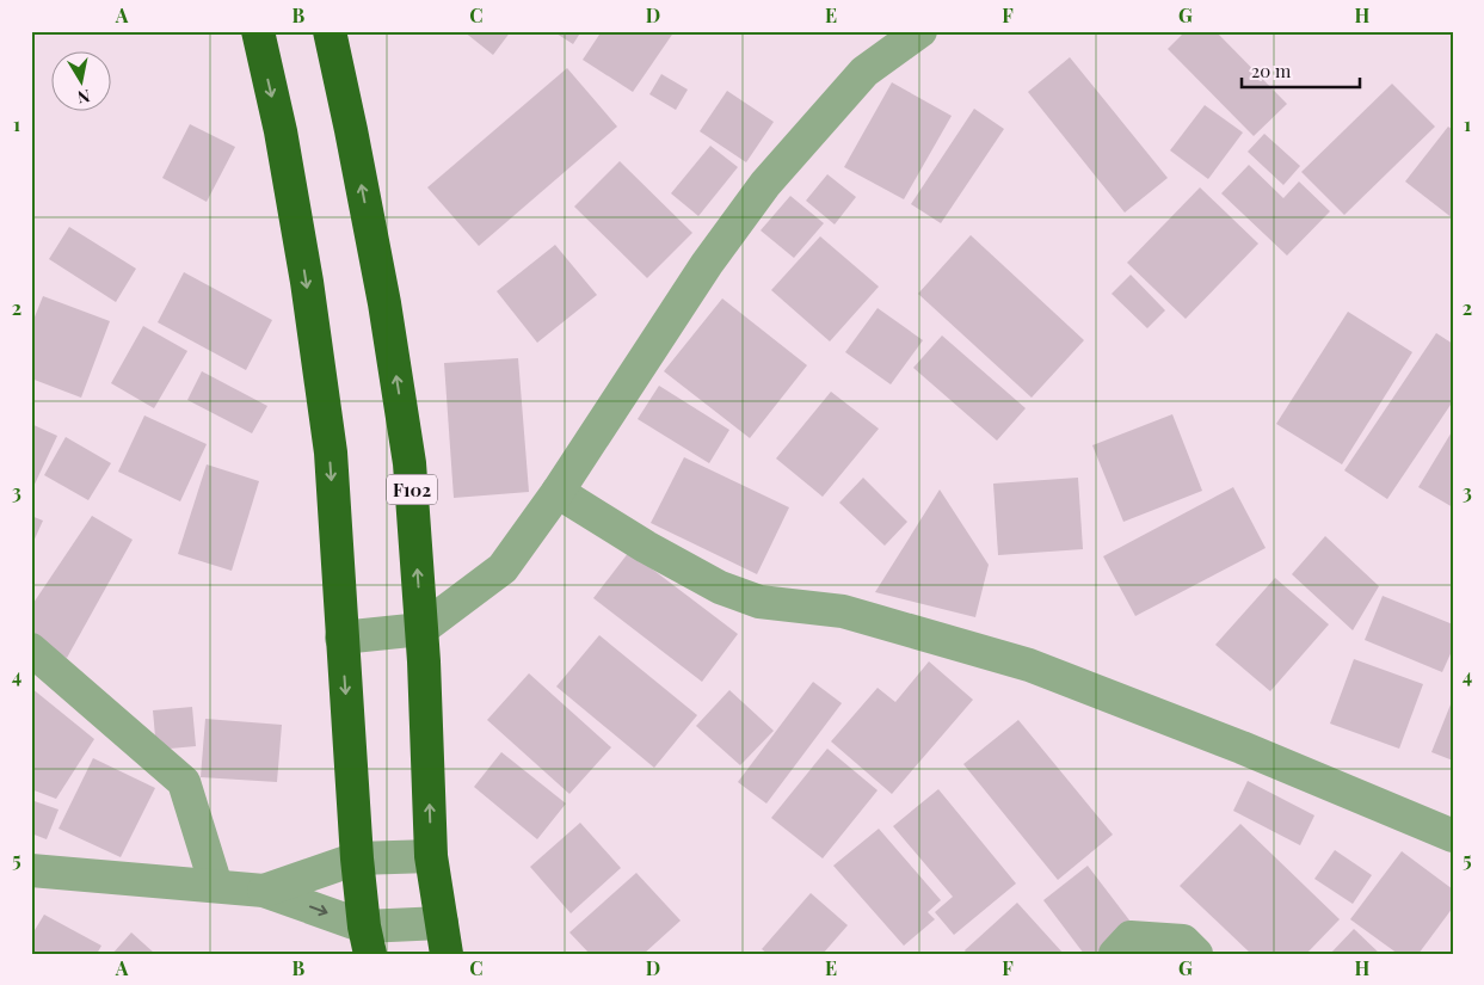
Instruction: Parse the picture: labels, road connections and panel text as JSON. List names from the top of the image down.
{
  "streets": {
    "highway": ["F102"]
  },
  "scale_bar": "20 m",
  "north": "bottom",
  "grid": {
    "columns": [
      "A",
      "B",
      "C",
      "D",
      "E",
      "F",
      "G",
      "H"
    ],
    "rows": [
      "1",
      "2",
      "3",
      "4",
      "5"
    ]
  }
}
